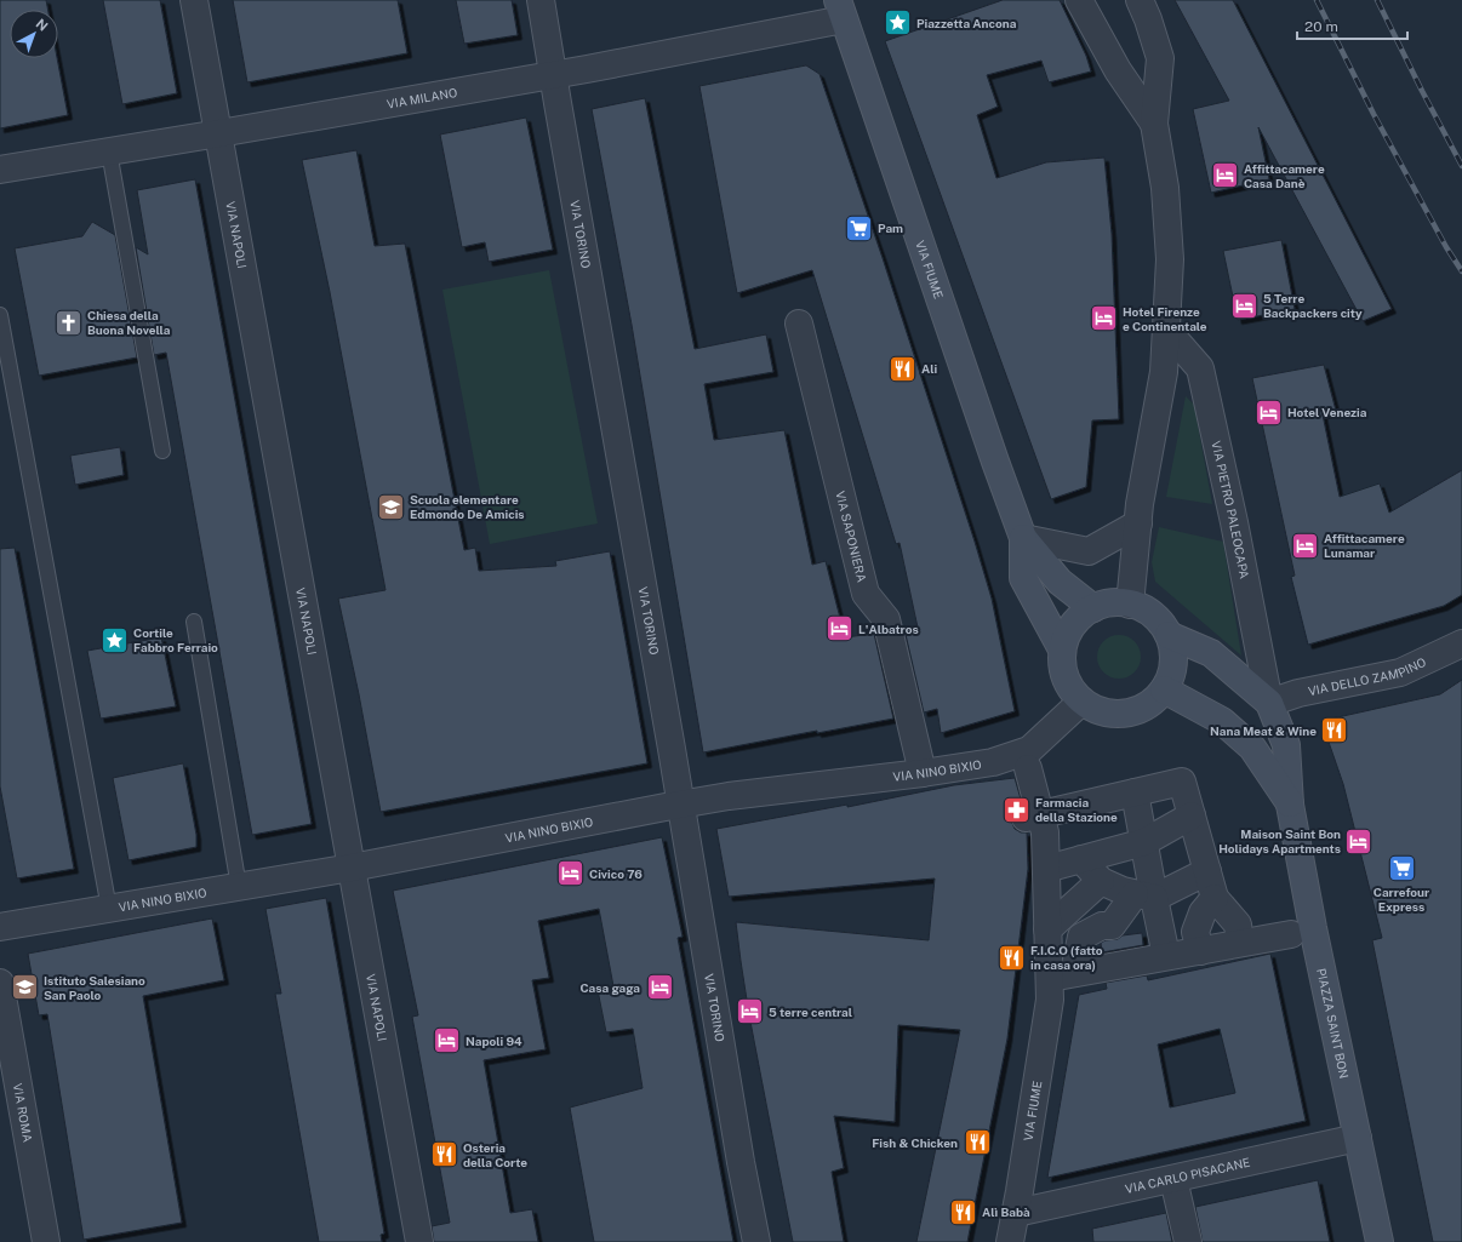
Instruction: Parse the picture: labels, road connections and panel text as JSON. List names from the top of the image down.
{
  "streets": {
    "street": [
      "VIA MILANO",
      "VIA TORINO",
      "VIA NAPOLI",
      "VIA FIUME",
      "VIA PIETRO PALEOCAPA",
      "VIA SAPONIERA",
      "VIA DELLO ZAMPINO",
      "VIA NINO BIXIO",
      "PIAZZA SAINT BON",
      "VIA ROMA",
      "VIA CARLO PISACANE"
    ]
  },
  "crossings": [
    ["VIA MILANO", "VIA TORINO"],
    ["VIA MILANO", "VIA NAPOLI"],
    ["VIA MILANO", "VIA FIUME"],
    ["VIA TORINO", "VIA NINO BIXIO"],
    ["VIA NAPOLI", "VIA NINO BIXIO"],
    ["VIA FIUME", "VIA NINO BIXIO"],
    ["VIA FIUME", "PIAZZA SAINT BON"],
    ["VIA FIUME", "VIA CARLO PISACANE"],
    ["VIA PIETRO PALEOCAPA", "VIA DELLO ZAMPINO"],
    ["VIA PIETRO PALEOCAPA", "PIAZZA SAINT BON"],
    ["VIA SAPONIERA", "VIA NINO BIXIO"],
    ["VIA DELLO ZAMPINO", "PIAZZA SAINT BON"],
    ["VIA NINO BIXIO", "PIAZZA SAINT BON"],
    ["PIAZZA SAINT BON", "VIA CARLO PISACANE"]
  ],
  "places": {
    "place": ["Piazzetta Ancona", "Cortile Fabbro Ferraio"],
    "hotel": [
      "Affittacamere Casa Danè",
      "5 Terre Backpackers city",
      "Hotel Firenze e Continentale",
      "Hotel Venezia",
      "Affittacamere Lunamar",
      "L'Albatros",
      "Maison Saint Bon Holidays Apartments",
      "Civico 76",
      "Casa gaga",
      "5 terre central",
      "Napoli 94"
    ],
    "supermarket": ["Pam", "Carrefour Express"],
    "church": ["Chiesa della Buona Novella"],
    "restaurant": [
      "Ali",
      "Nana Meat & Wine",
      "F.I.C.O (fatto in casa ora)",
      "Fish & Chicken",
      "Osteria della Corte",
      "Alì Babà"
    ],
    "school or university": ["Scuola elementare Edmondo De Amicis", "Istituto Salesiano San Paolo"],
    "pharmacy": ["Farmacia della Stazione"]
  },
  "scale_bar": "20 m",
  "north": "top right"
}
